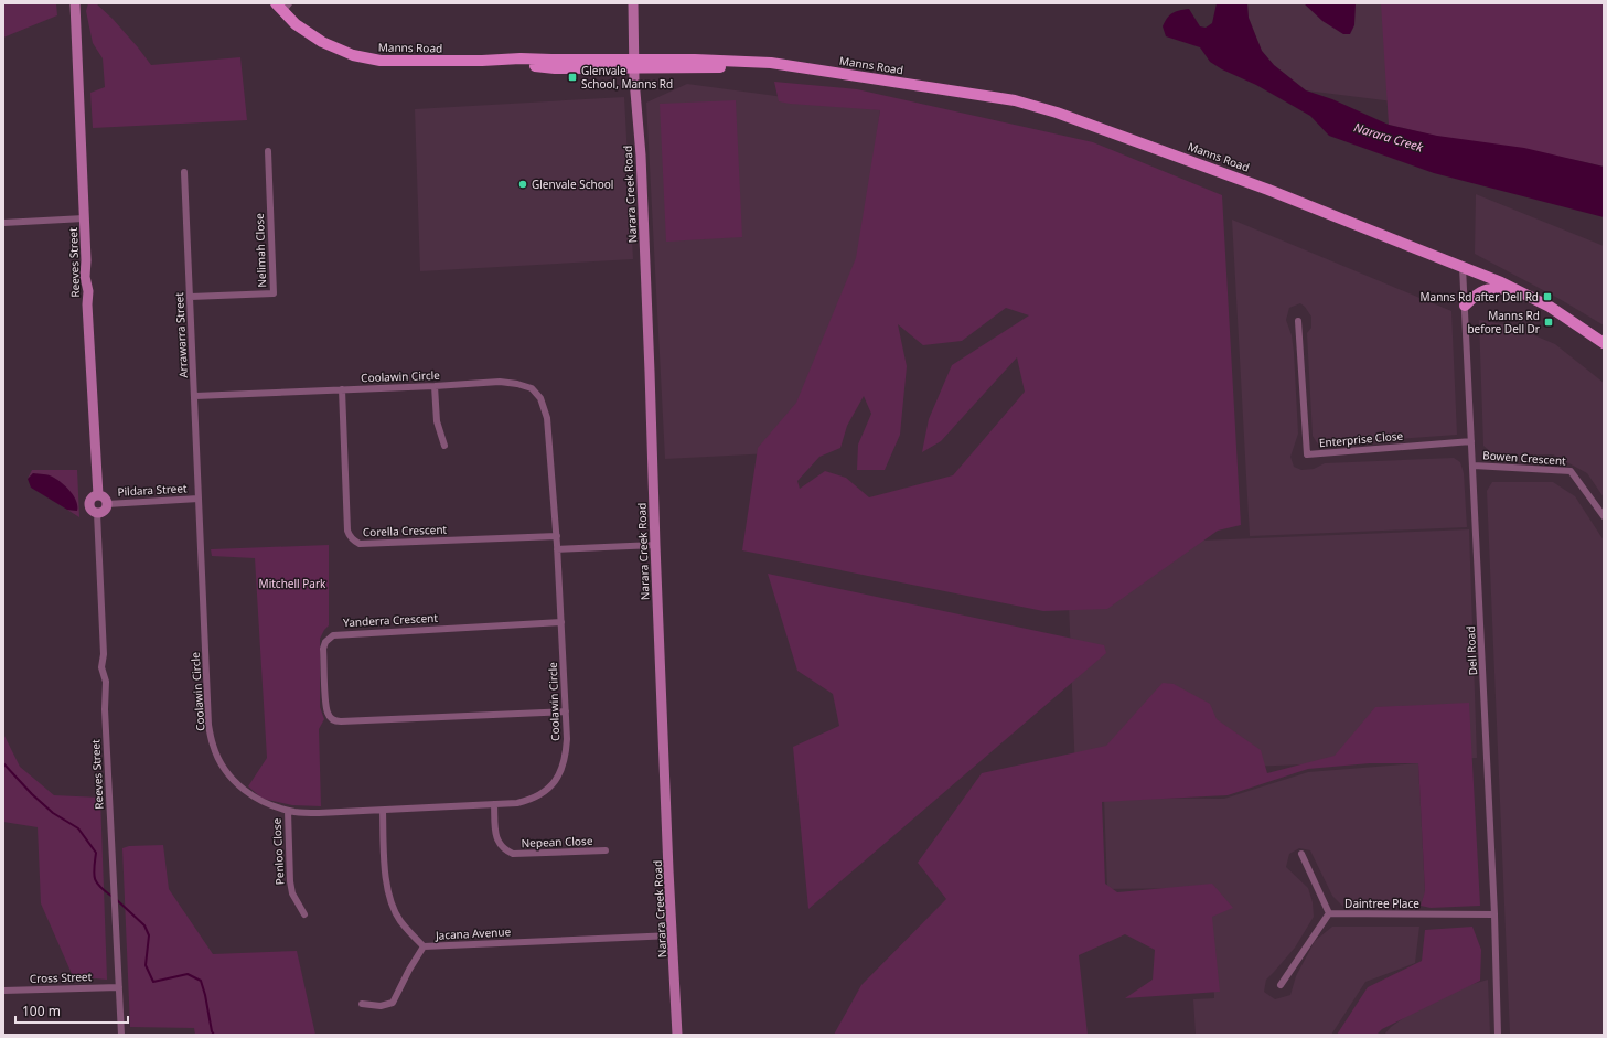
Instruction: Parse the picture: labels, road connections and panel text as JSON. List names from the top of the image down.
{
  "streets": {
    "main road": ["Manns Road"],
    "street": [
      "Narara Creek Road",
      "Nelimah Close",
      "Reeves Street",
      "Arrawarra Street",
      "Coolawin Circle",
      "Enterprise Close",
      "Bowen Crescent",
      "Pildara Street",
      "Corella Crescent",
      "Yanderra Crescent",
      "Dell Road",
      "Nepean Close",
      "Penloo Close",
      "Daintree Place",
      "Jacana Avenue",
      "Cross Street"
    ]
  },
  "crossings": [
    ["Manns Road", "Narara Creek Road"],
    ["Manns Road", "Dell Road"],
    ["Narara Creek Road", "Jacana Avenue"],
    ["Nelimah Close", "Arrawarra Street"],
    ["Reeves Street", "Pildara Street"],
    ["Reeves Street", "Cross Street"],
    ["Arrawarra Street", "Coolawin Circle"],
    ["Arrawarra Street", "Pildara Street"],
    ["Coolawin Circle", "Pildara Street"],
    ["Coolawin Circle", "Corella Crescent"],
    ["Coolawin Circle", "Yanderra Crescent"],
    ["Coolawin Circle", "Nepean Close"],
    ["Coolawin Circle", "Penloo Close"],
    ["Coolawin Circle", "Jacana Avenue"],
    ["Enterprise Close", "Dell Road"],
    ["Bowen Crescent", "Dell Road"],
    ["Dell Road", "Daintree Place"]
  ],
  "water": ["Narara Creek"],
  "parks": ["Mitchell Park"],
  "places": {
    "transit": ["Glenvale School, Manns Rd", "Manns Rd after Dell Rd", "Manns Rd before Dell Dr"],
    "other": ["Glenvale School"]
  },
  "scale_bar": "100 m"
}
